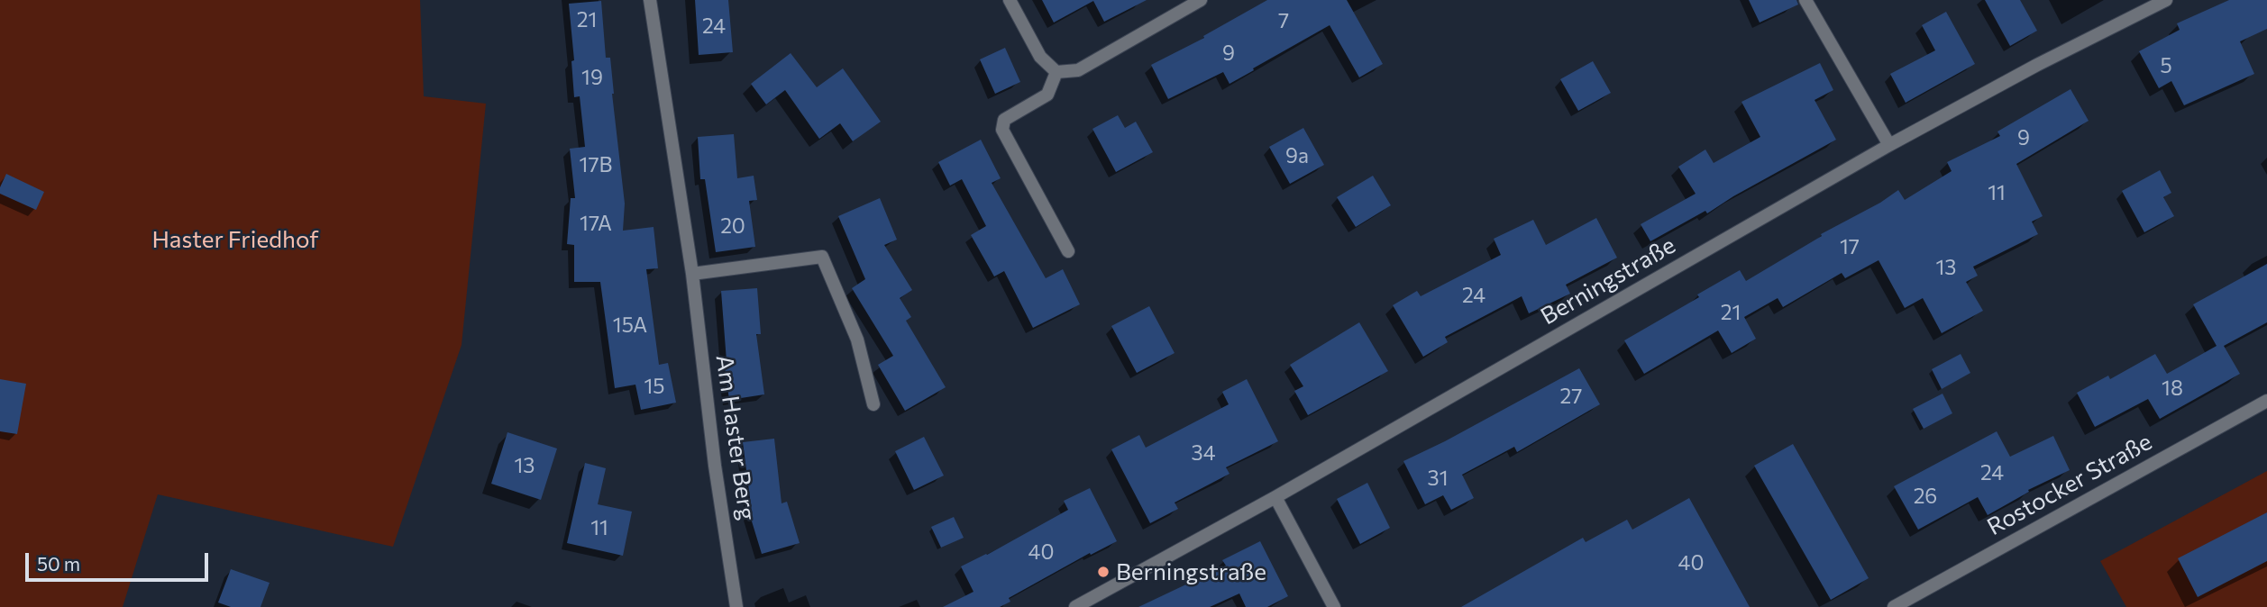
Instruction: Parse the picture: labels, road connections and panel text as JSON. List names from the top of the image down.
{
  "streets": {
    "street": ["Berningstraße", "Am Haster Berg", "Rostocker Straße"]
  },
  "parks": ["Haster Friedhof"],
  "places": ["Berningstraße"],
  "house_numbers": [
    "21",
    "7",
    "24",
    "9",
    "5",
    "19",
    "9",
    "9a",
    "17B",
    "11",
    "17A",
    "20",
    "17",
    "13",
    "24",
    "21",
    "15A",
    "15",
    "18",
    "27",
    "34",
    "13",
    "24",
    "31",
    "26",
    "11",
    "40",
    "40"
  ],
  "scale_bar": "50 m"
}
